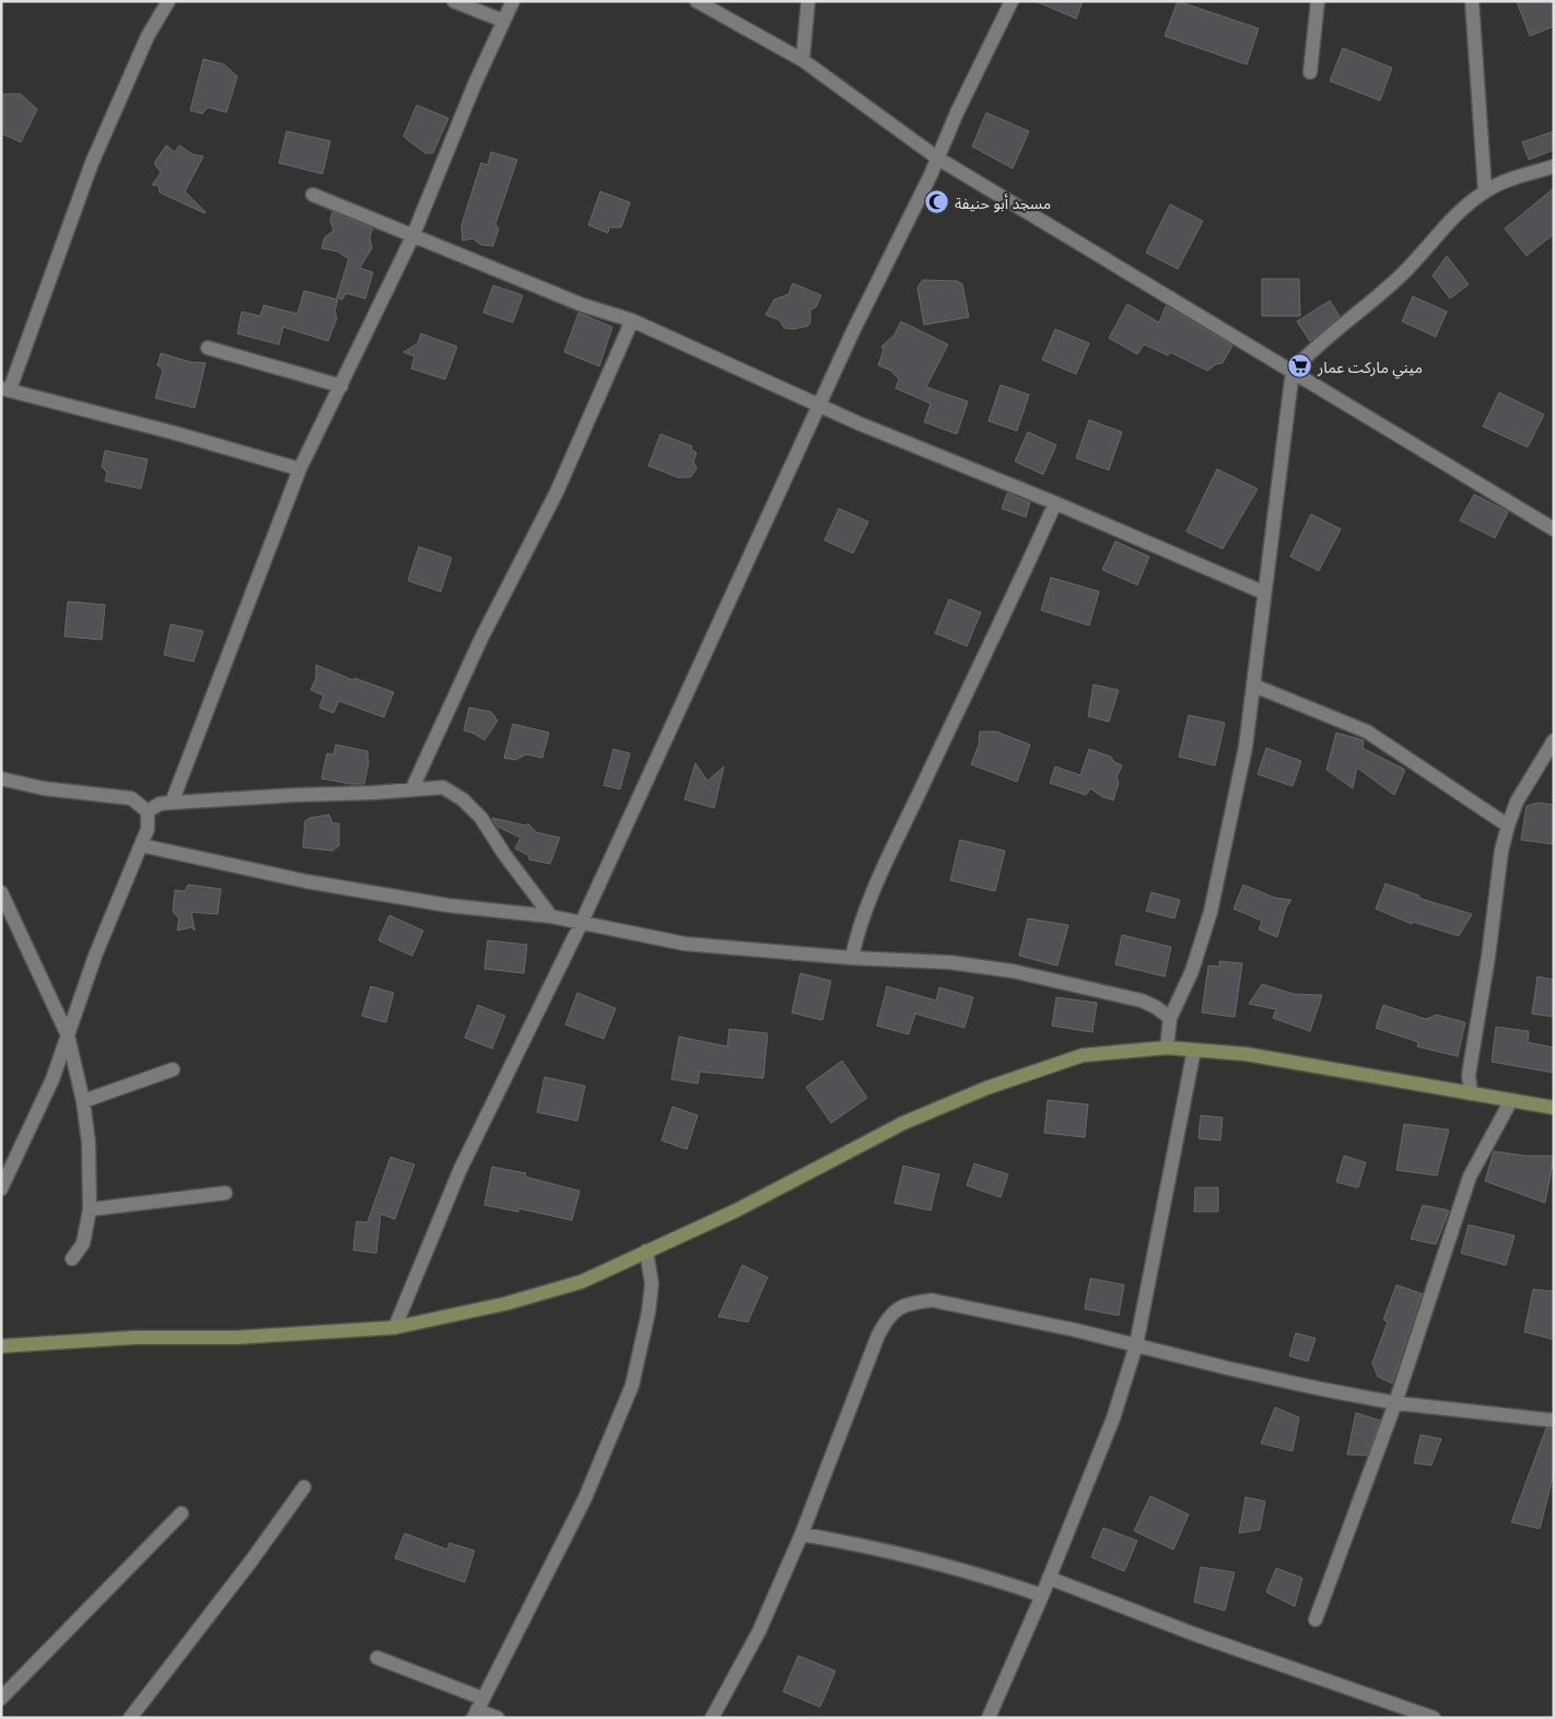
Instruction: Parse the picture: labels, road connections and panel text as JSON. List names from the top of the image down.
{
  "places": {
    "mosque": ["مسجد أبو حنيفة"],
    "supermarket": ["ميني ماركت عمار"]
  }
}
